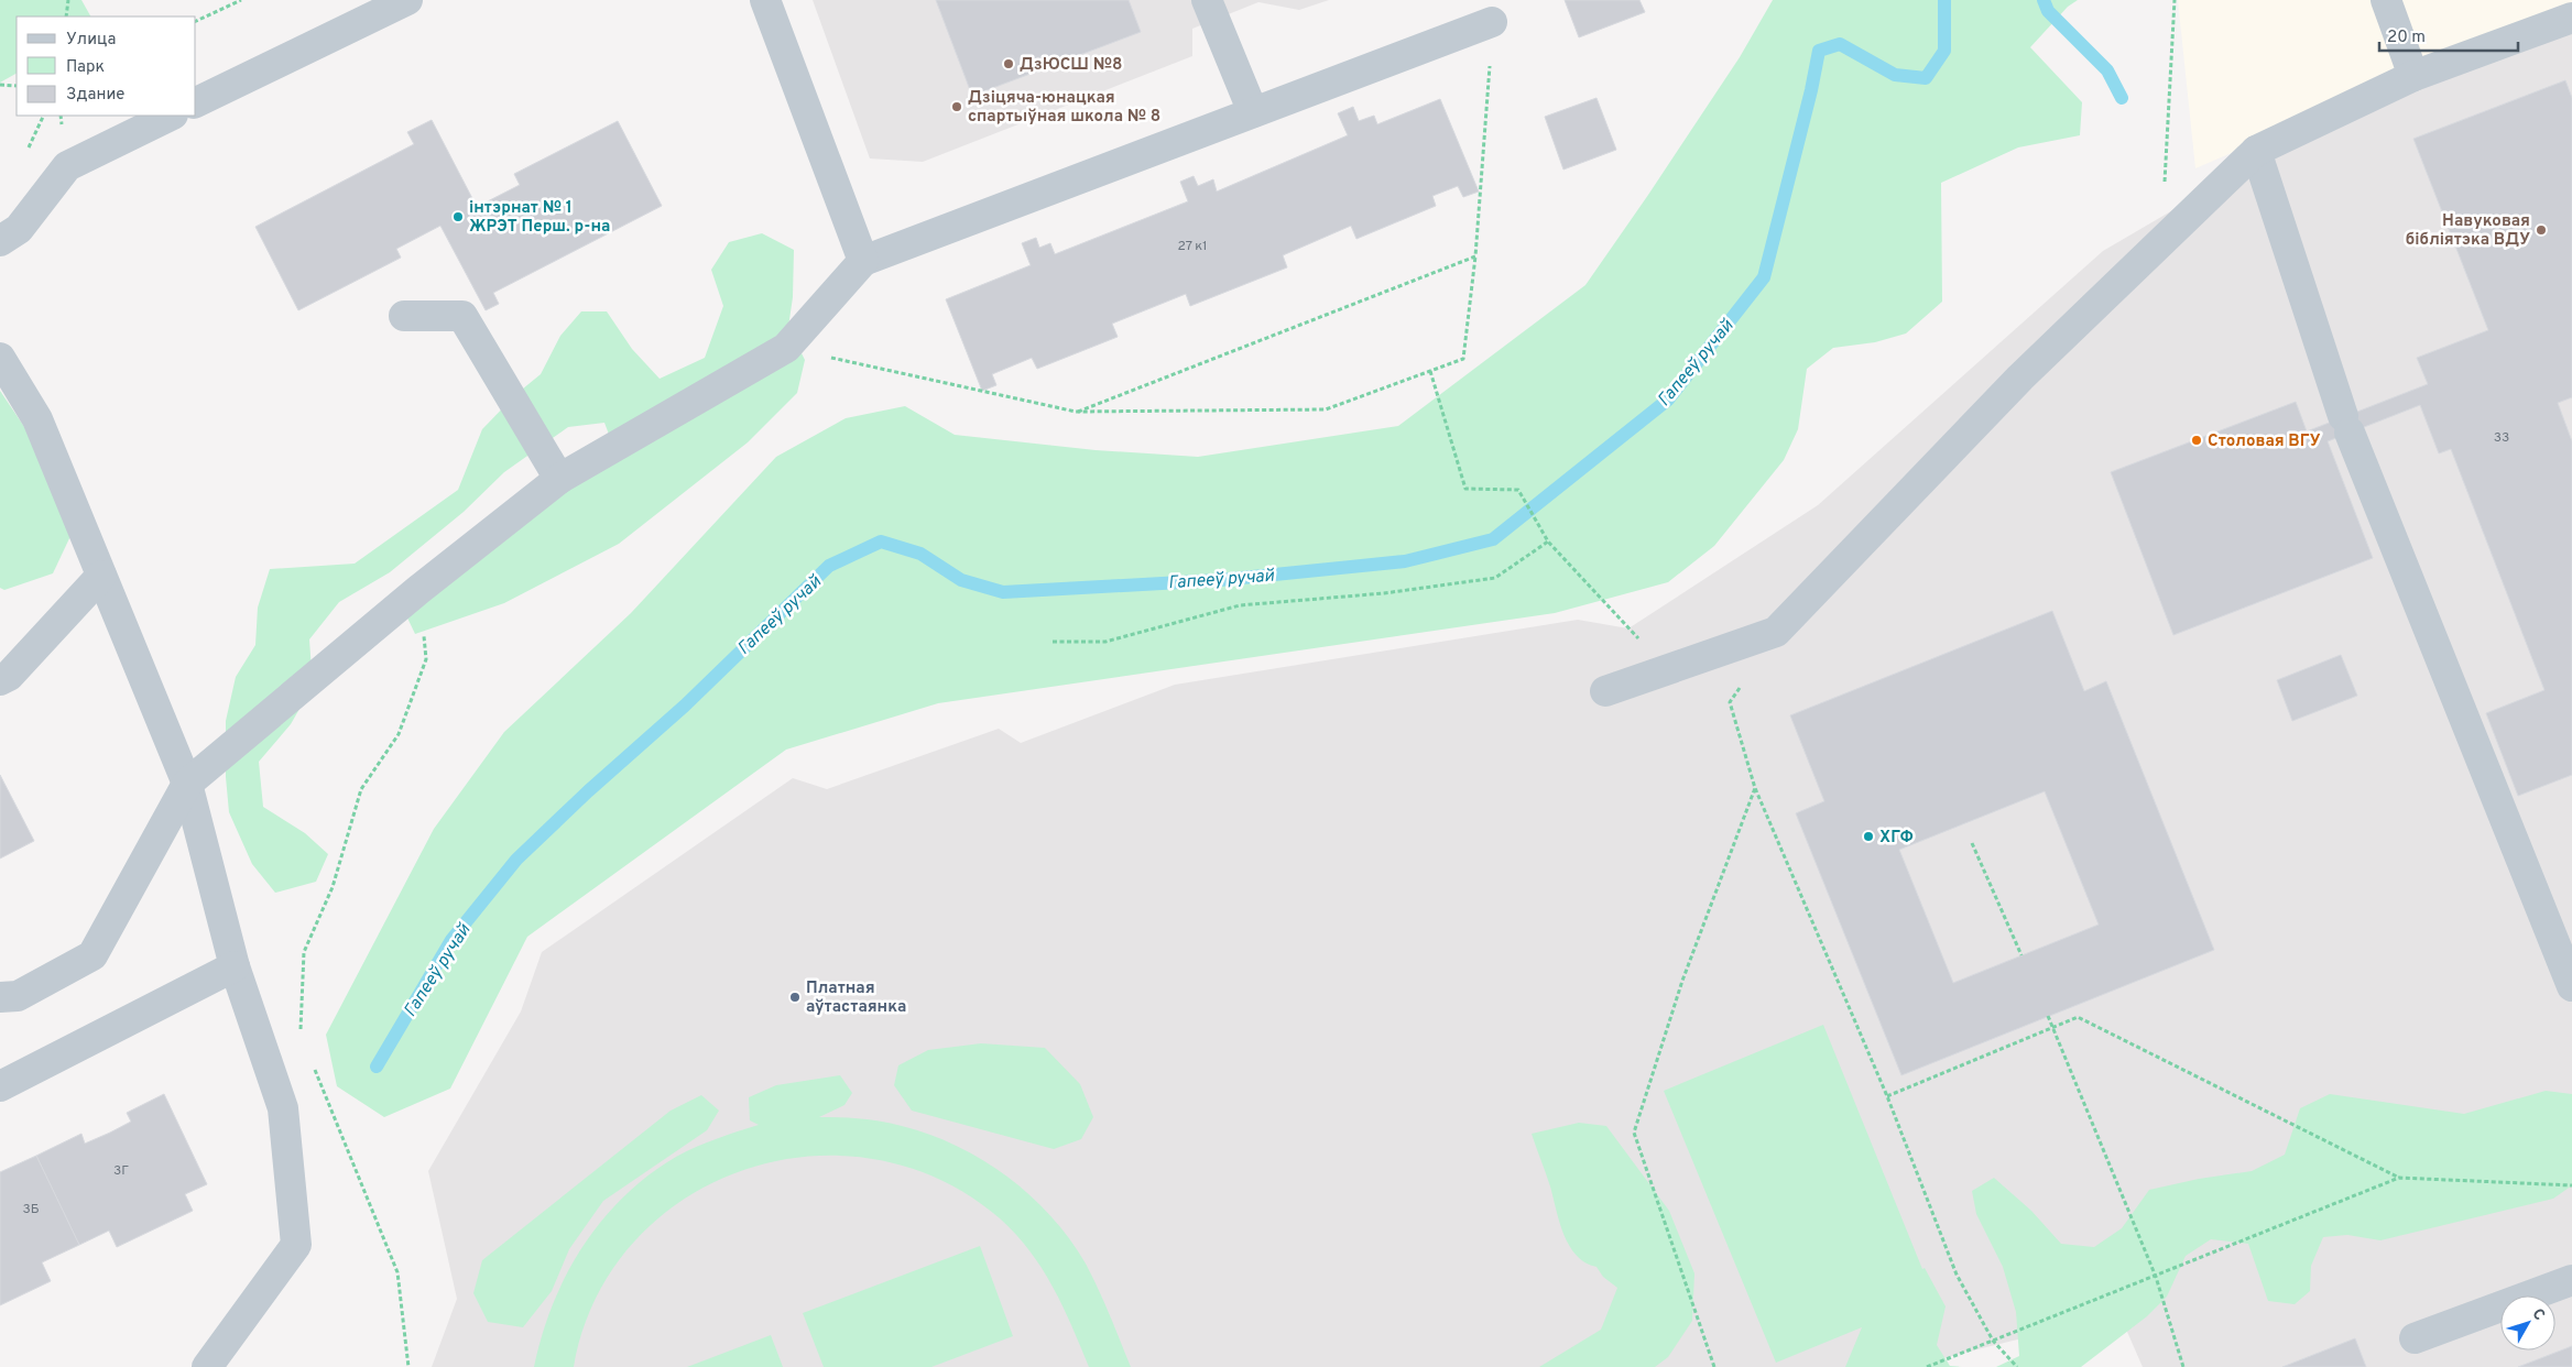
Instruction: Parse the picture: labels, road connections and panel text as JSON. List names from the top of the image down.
{
  "water": ["Гапееў ручай"],
  "places": [
    "ДзЮСШ №8",
    "Дзіцяча-юнацкая спартыўная школа № 8",
    "інтэрнат № 1 ЖРЭТ Перш. р-на",
    "Навуковая бібліятэка ВДУ",
    "Столовая ВГУ",
    "ХГФ",
    "Платная аўтастаянка"
  ],
  "house_numbers": [
    "27 к1",
    "33",
    "3Г",
    "3Б"
  ],
  "legend": ["Улица", "Парк", "Здание"],
  "scale_bar": "20 m",
  "north": "top right"
}
